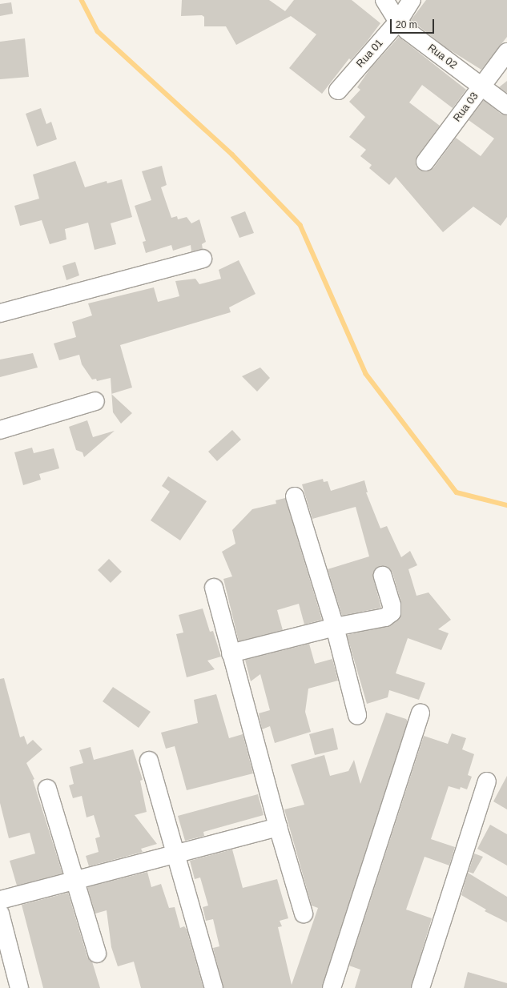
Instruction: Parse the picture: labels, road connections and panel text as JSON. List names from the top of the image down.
{
  "streets": {
    "street": ["Rua 01", "Rua 02", "Rua 03"]
  },
  "crossings": [
    ["Rua 01", "Rua 02"],
    ["Rua 02", "Rua 03"]
  ],
  "scale_bar": "20 m"
}
